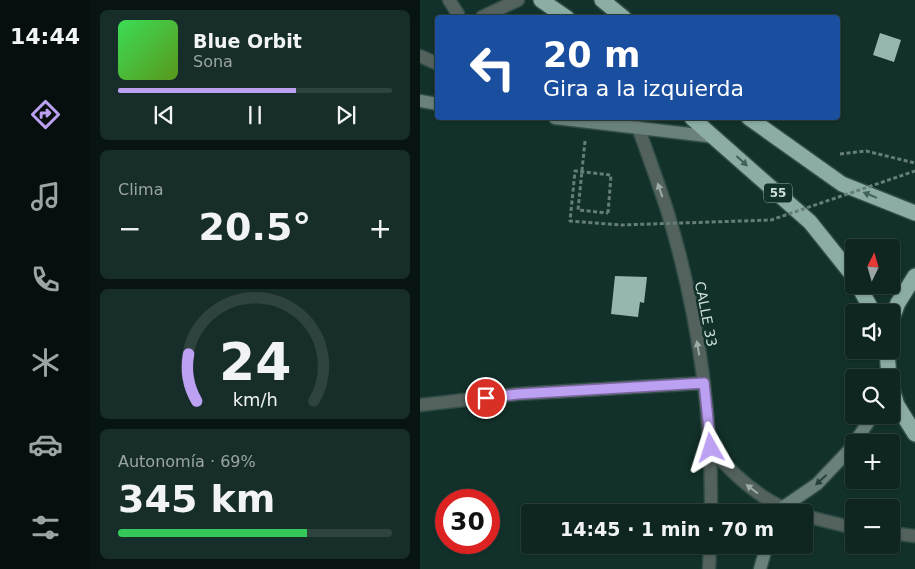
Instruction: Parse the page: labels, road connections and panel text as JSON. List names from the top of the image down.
{
  "streets": {
    "highway": ["55"],
    "street": ["CALLE 33"]
  },
  "one_way": ["CALLE 33"],
  "north": "top",
  "page": {
    "tabs": "14:44",
    "turn": ["20 m", "Gira a la izquierda"],
    "song": ["Blue Orbit", "Sona"],
    "tile": [
      "Clima",
      ["Autonomía · 69%", "345 km"]
    ],
    "heat": ["−", "20.5°", "+"],
    "map_buttons": ["+", "−"],
    "limit": "30",
    "trip": "14:45 · 1 min · 70 m",
    "gauge": ["24", "km/h"]
  }
}
